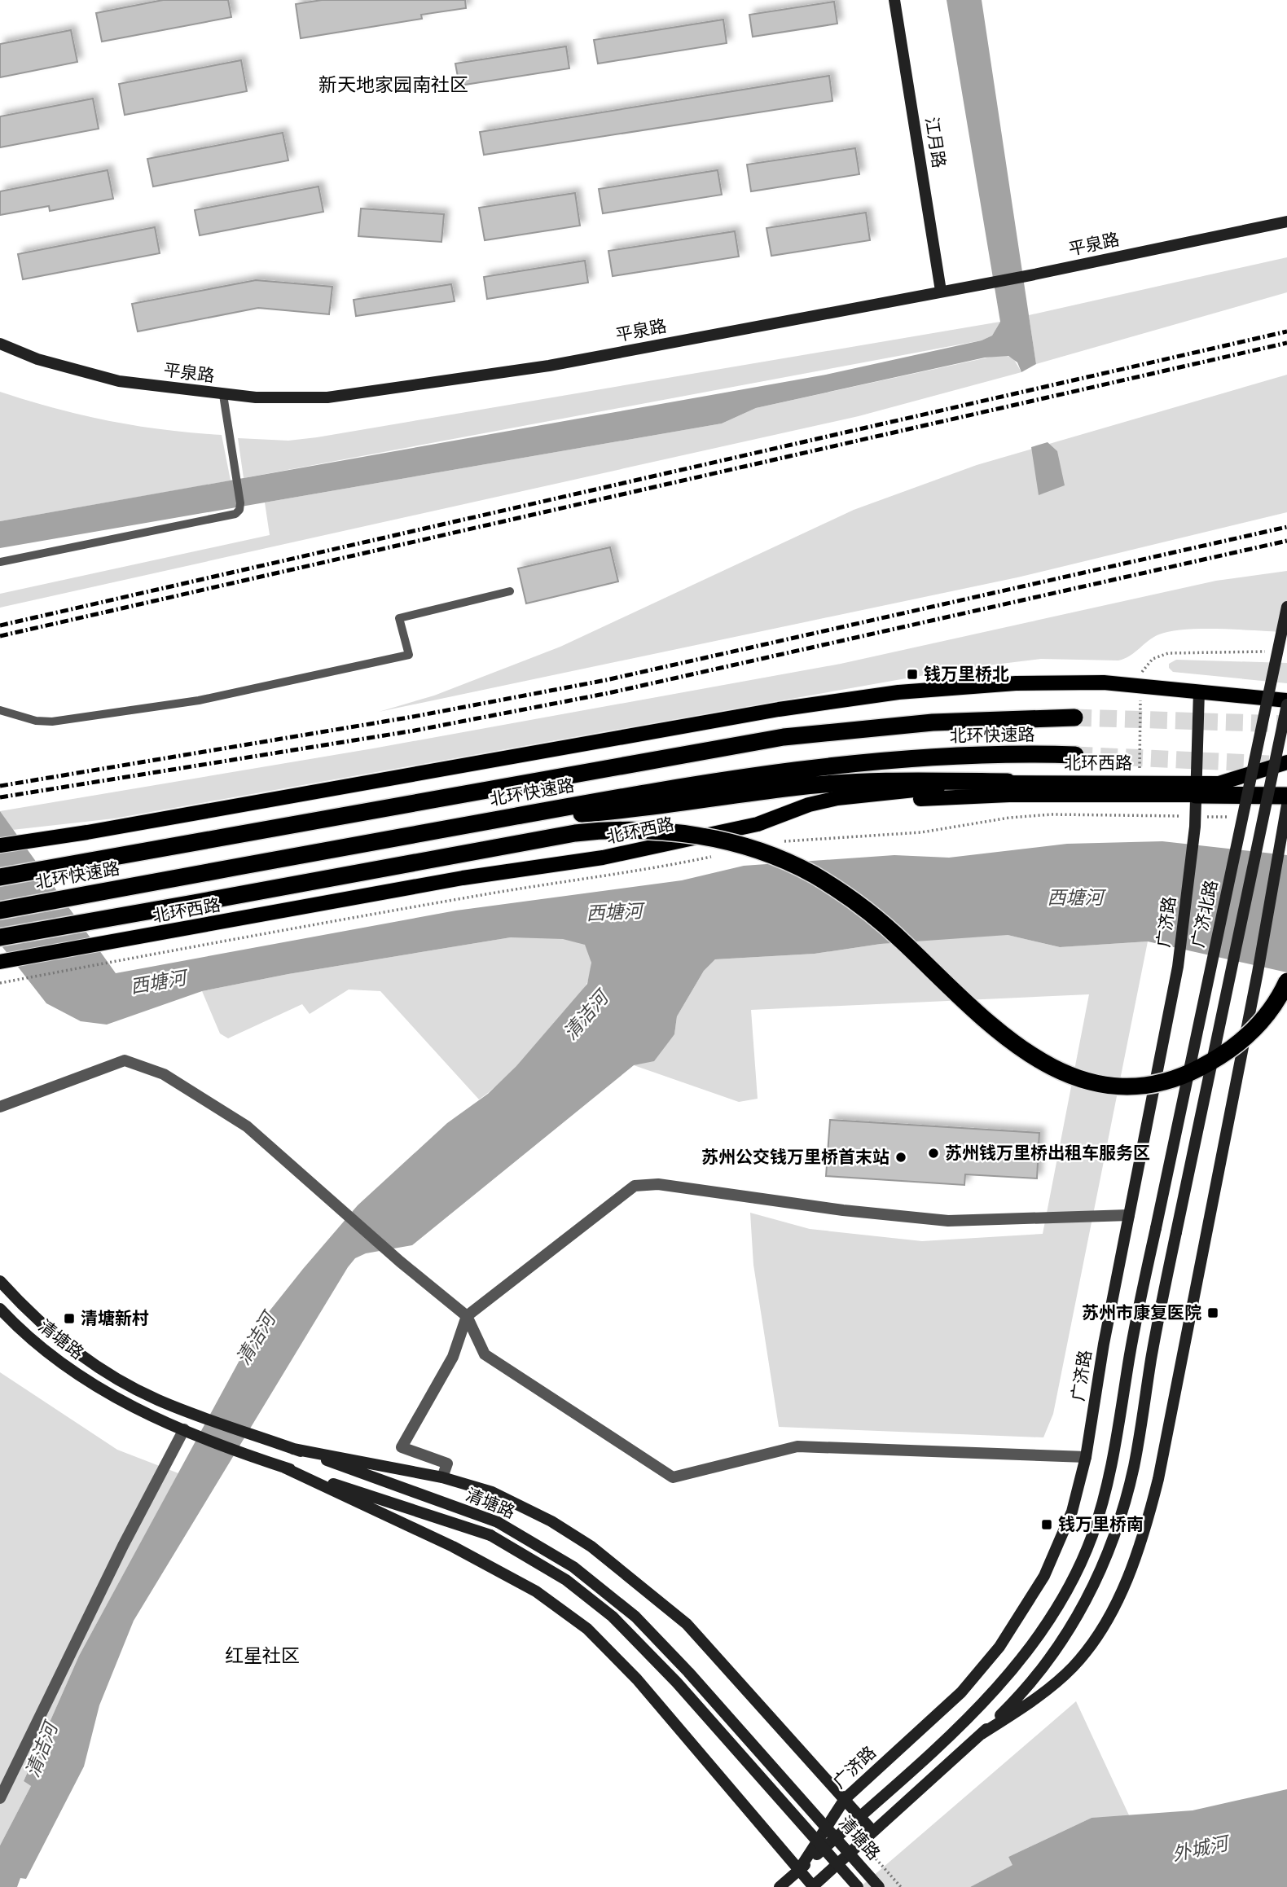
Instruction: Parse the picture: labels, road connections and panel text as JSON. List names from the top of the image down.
{
  "streets": {
    "highway": ["北环快速路"],
    "main road": [
      "江月路",
      "平泉路",
      "北环西路",
      "广济北路",
      "广济路",
      "清塘路"
    ]
  },
  "crossings": [
    ["江月路", "平泉路"],
    ["广济北路", "广济路"]
  ],
  "districts": ["新天地家园南社区", "红星社区"],
  "water": ["西塘河", "清洁河", "外城河"],
  "places": {
    "transit": [
      "钱万里桥北",
      "苏州市康复医院",
      "清塘新村",
      "钱万里桥南"
    ],
    "other": ["苏州钱万里桥出租车服务区", "苏州公交钱万里桥首末站"]
  }
}
